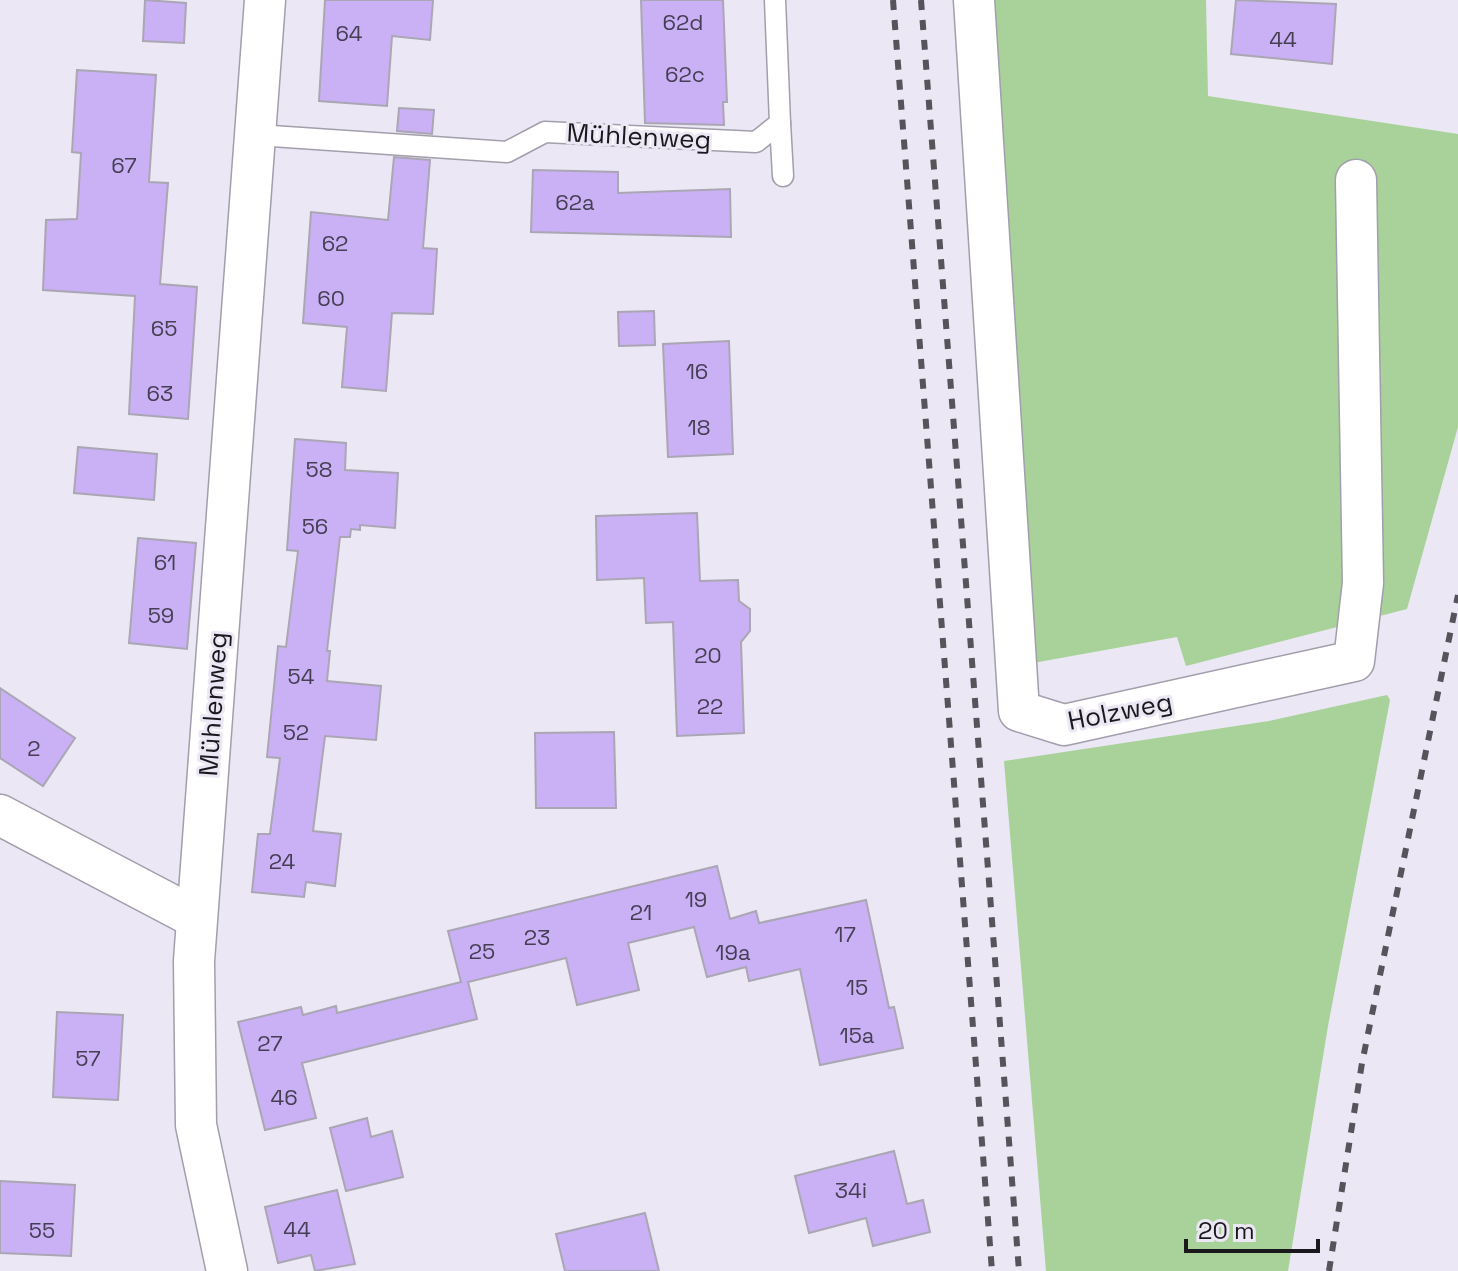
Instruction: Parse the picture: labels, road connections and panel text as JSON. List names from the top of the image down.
{
  "streets": {
    "street": ["Mühlenweg", "Holzweg"]
  },
  "house_numbers": [
    "62d",
    "64",
    "44",
    "62c",
    "67",
    "62a",
    "62",
    "60",
    "65",
    "16",
    "63",
    "18",
    "58",
    "56",
    "61",
    "59",
    "20",
    "54",
    "22",
    "52",
    "2",
    "24",
    "19",
    "21",
    "17",
    "23",
    "25",
    "19a",
    "15",
    "15a",
    "27",
    "57",
    "46",
    "34i",
    "44",
    "55"
  ],
  "scale_bar": "20 m"
}
